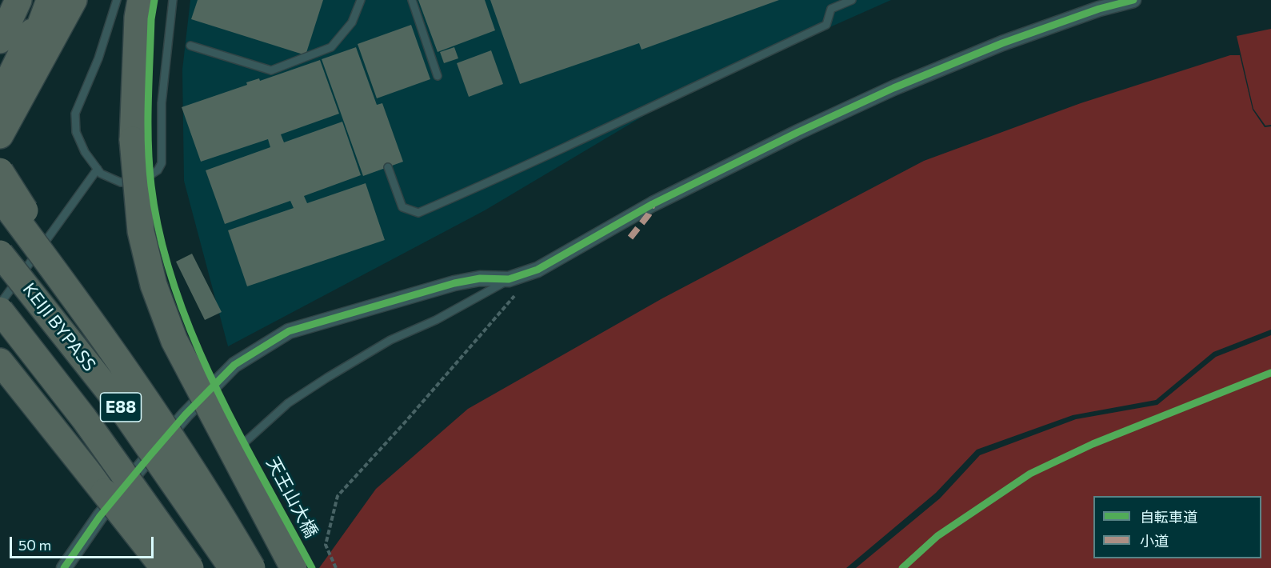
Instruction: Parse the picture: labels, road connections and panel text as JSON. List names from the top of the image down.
{
  "streets": {
    "highway": ["KEIJI BYPASS", "E88"],
    "cycle path": ["天王山大橋"]
  },
  "legend": ["自転車道", "小道"],
  "scale_bar": "50 m"
}
